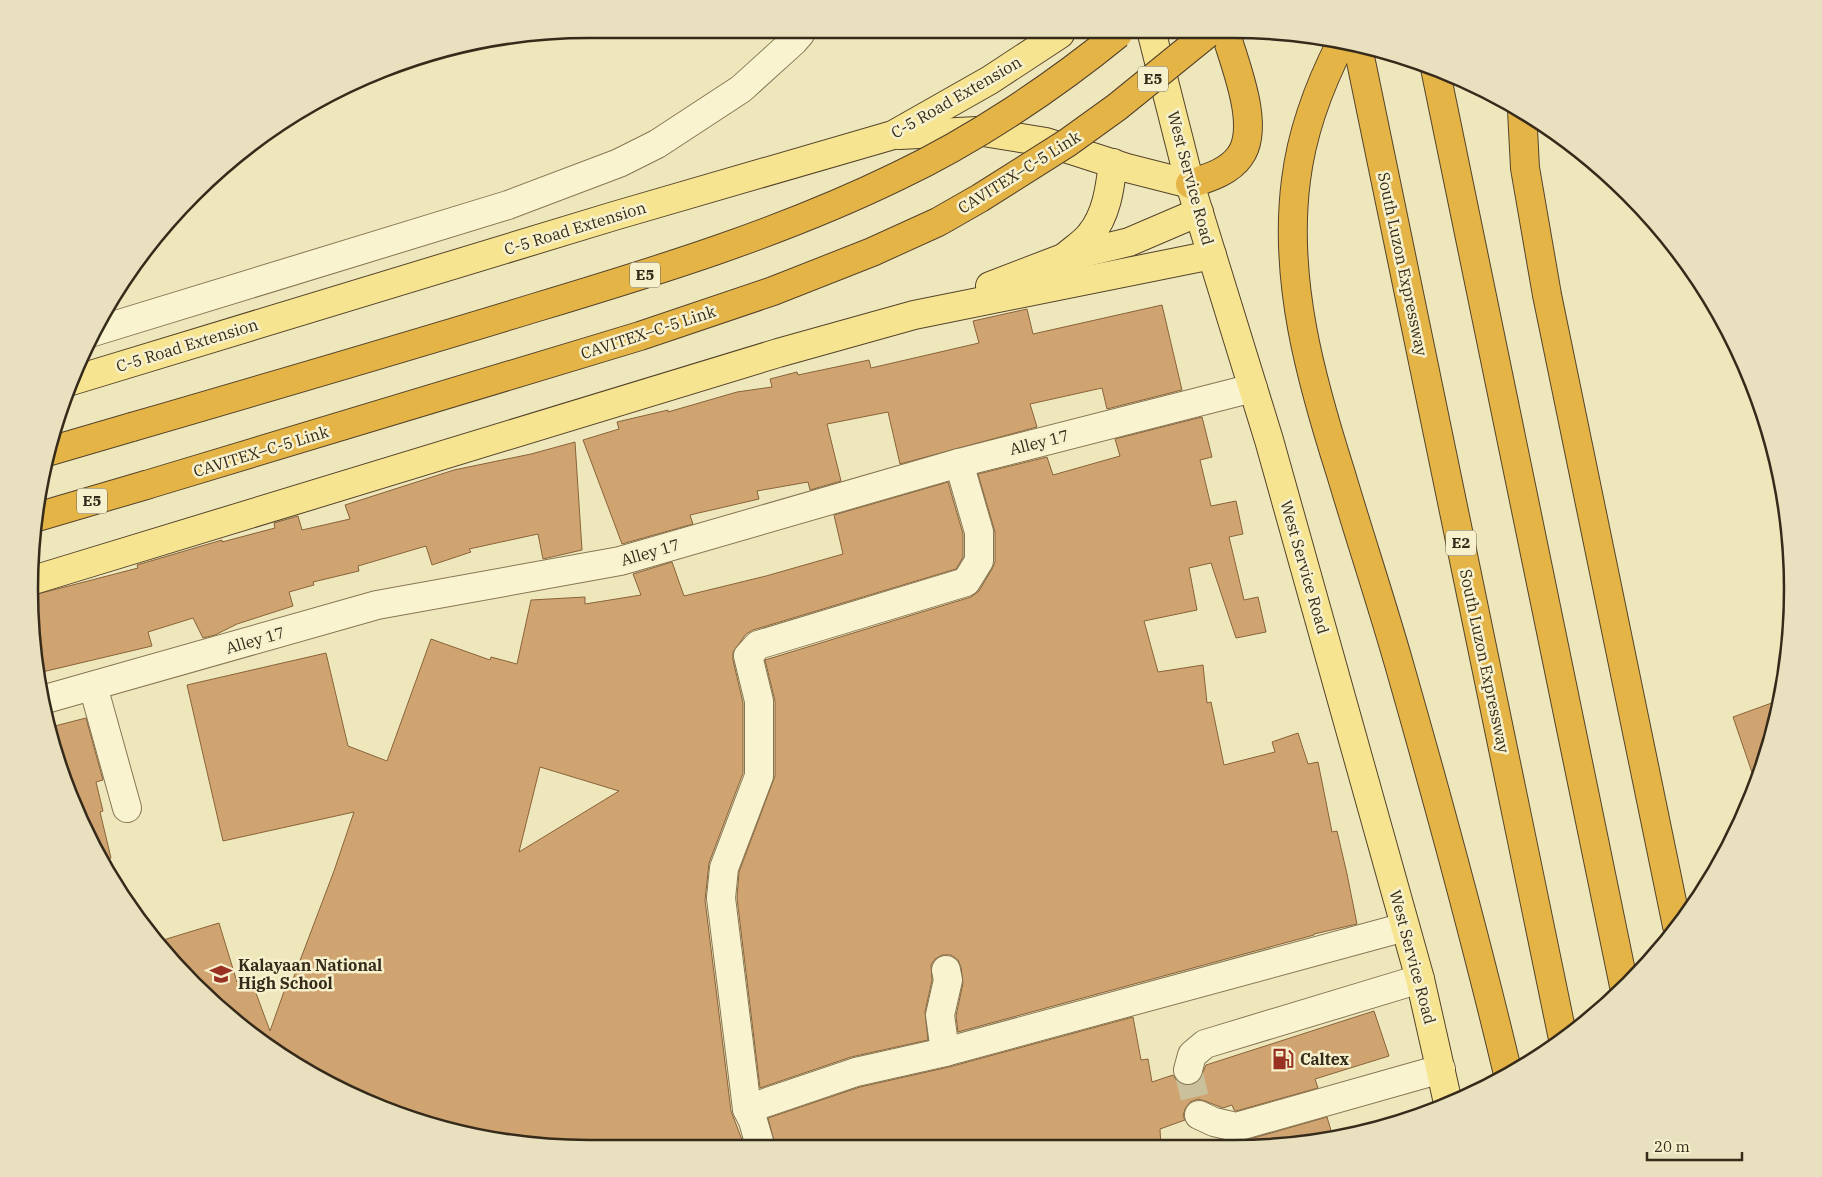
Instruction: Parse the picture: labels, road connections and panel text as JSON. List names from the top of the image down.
{
  "streets": {
    "highway": [
      "E5",
      "CAVITEX–C-5 Link",
      "South Luzon Expressway",
      "E2"
    ],
    "main road": ["C-5 Road Extension", "West Service Road"],
    "street": ["Alley 17"]
  },
  "crossings": [
    ["West Service Road", "Alley 17"]
  ],
  "places": {
    "school or university": ["Kalayaan National High School"],
    "fuel station": ["Caltex"]
  },
  "scale_bar": "20 m"
}
